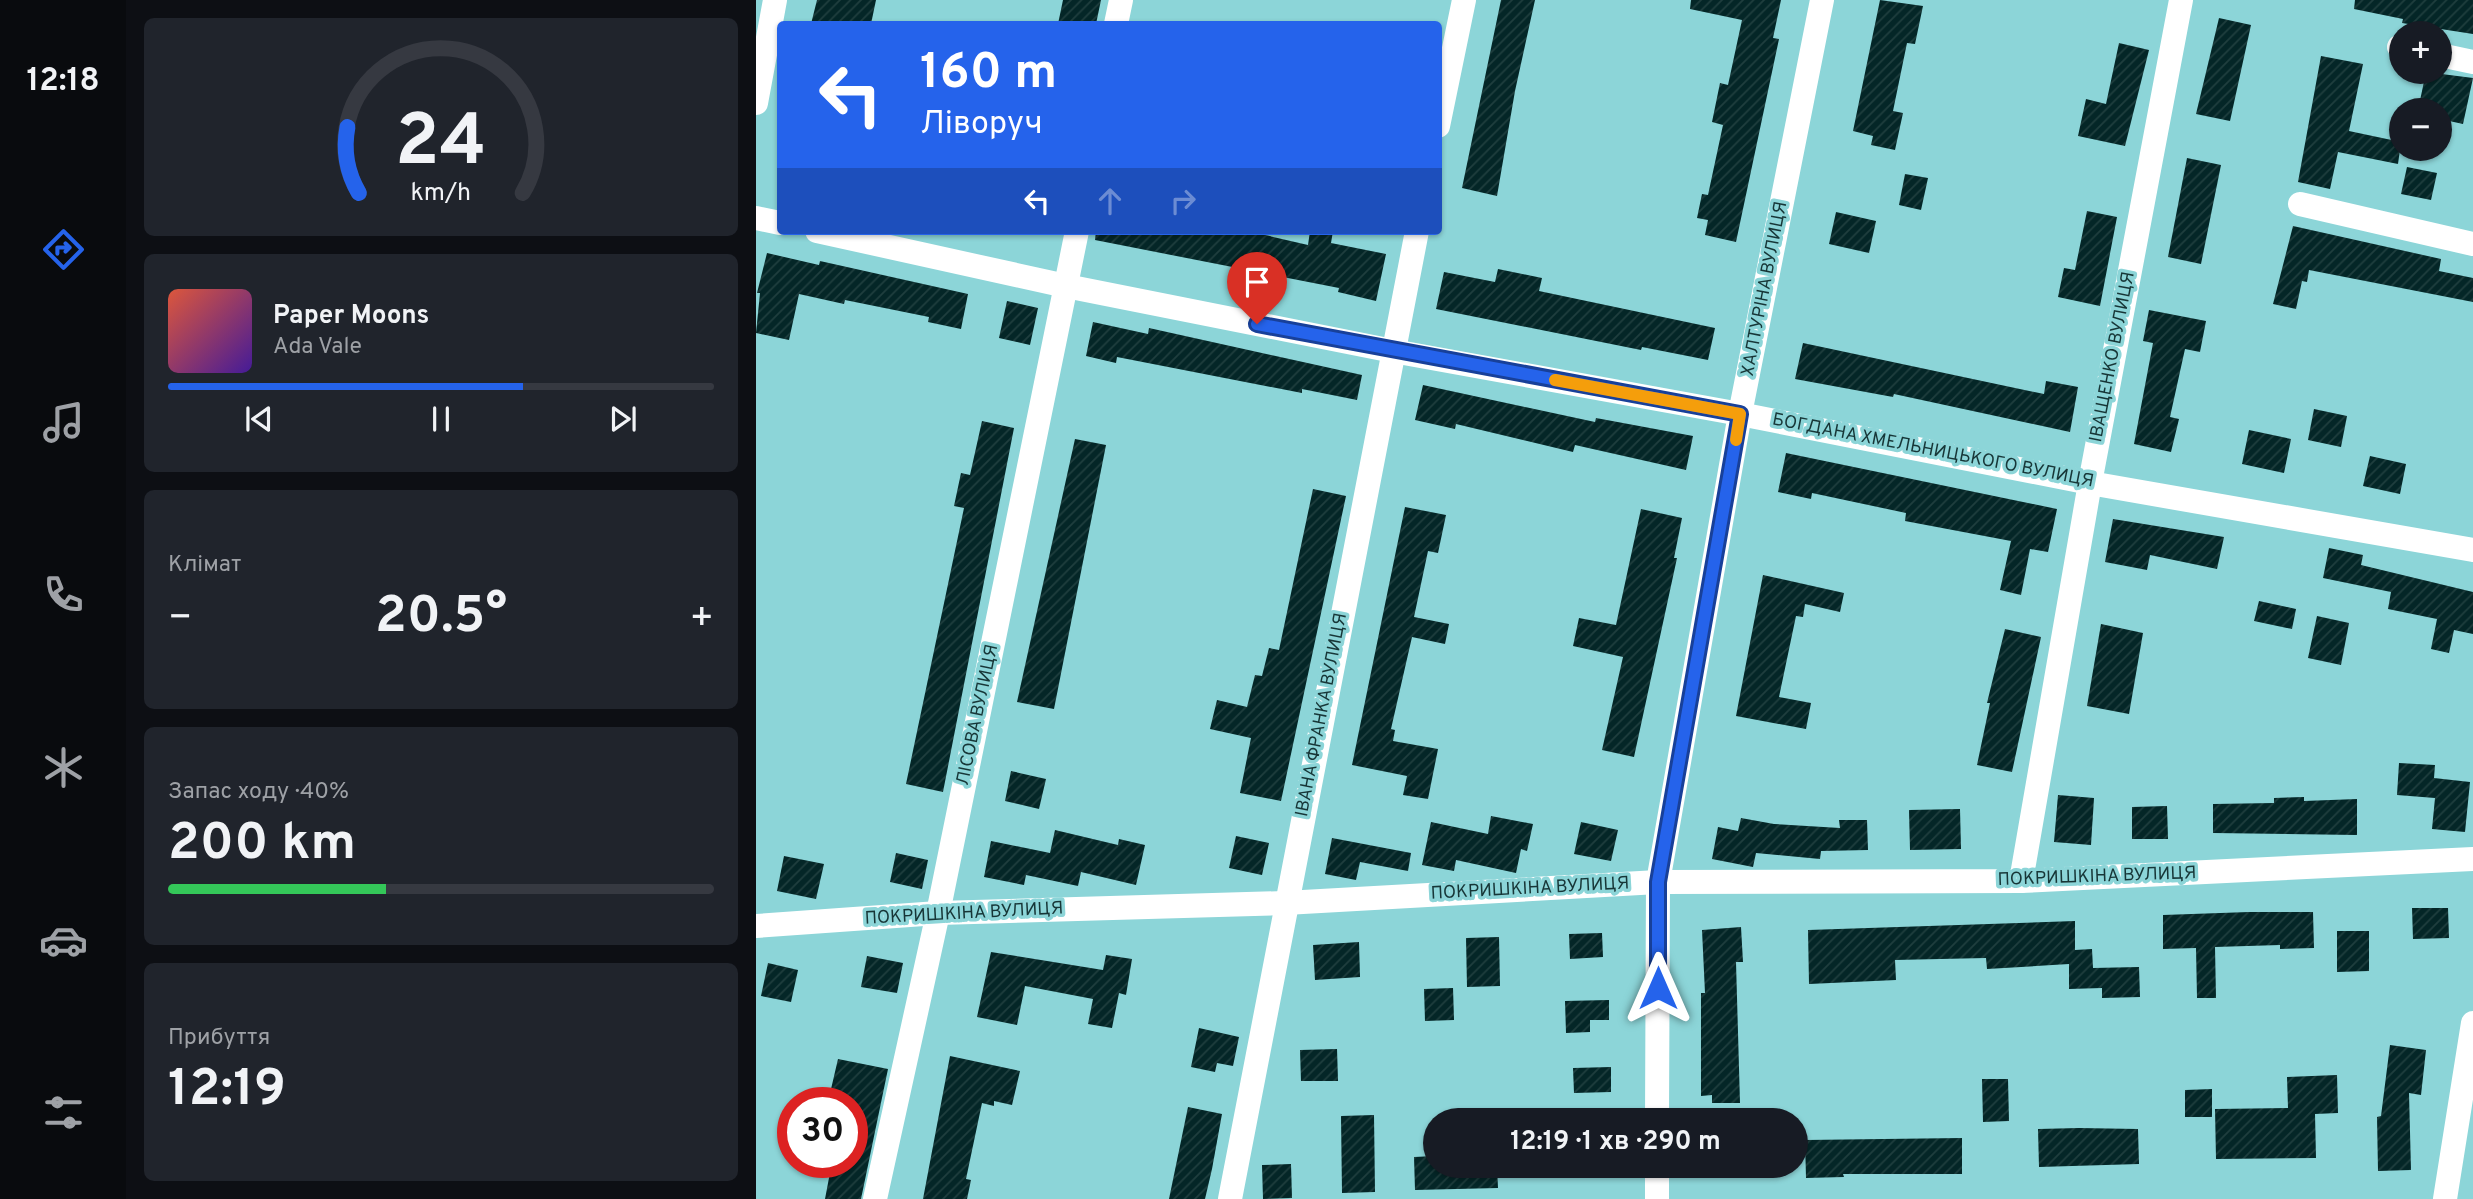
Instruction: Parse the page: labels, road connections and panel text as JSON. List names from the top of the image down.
{
  "streets": {
    "street": [
      "ХАЛТУРІНА ВУЛИЦЯ",
      "ІВАЩЕНКО ВУЛИЦЯ",
      "БОГДАНА ХМЕЛЬНИЦЬКОГО ВУЛИЦЯ",
      "ЛІСОВА ВУЛИЦЯ",
      "ІВАНА ФРАНКА ВУЛИЦЯ",
      "ПОКРИШКІНА ВУЛИЦЯ"
    ]
  },
  "crossings": [
    ["ХАЛТУРІНА ВУЛИЦЯ", "БОГДАНА ХМЕЛЬНИЦЬКОГО ВУЛИЦЯ"],
    ["ХАЛТУРІНА ВУЛИЦЯ", "ПОКРИШКІНА ВУЛИЦЯ"],
    ["ІВАЩЕНКО ВУЛИЦЯ", "БОГДАНА ХМЕЛЬНИЦЬКОГО ВУЛИЦЯ"],
    ["ІВАЩЕНКО ВУЛИЦЯ", "ПОКРИШКІНА ВУЛИЦЯ"],
    ["БОГДАНА ХМЕЛЬНИЦЬКОГО ВУЛИЦЯ", "ЛІСОВА ВУЛИЦЯ"],
    ["БОГДАНА ХМЕЛЬНИЦЬКОГО ВУЛИЦЯ", "ІВАНА ФРАНКА ВУЛИЦЯ"],
    ["ЛІСОВА ВУЛИЦЯ", "ПОКРИШКІНА ВУЛИЦЯ"],
    ["ІВАНА ФРАНКА ВУЛИЦЯ", "ПОКРИШКІНА ВУЛИЦЯ"]
  ],
  "page": {
    "tabs": "12:18",
    "map_buttons": ["+", "−"],
    "turn": ["160 m", "Ліворуч"],
    "song": ["Paper Moons", "Ada Vale"],
    "tile": [
      "Клімат",
      ["Запас ходу · 40%", "200 km"],
      ["Прибуття", "12:19"]
    ],
    "heat": ["−", "20.5°", "+"],
    "limit": "30",
    "trip": "12:19 · 1 хв · 290 m",
    "gauge": ["24", "km/h"]
  }
}
